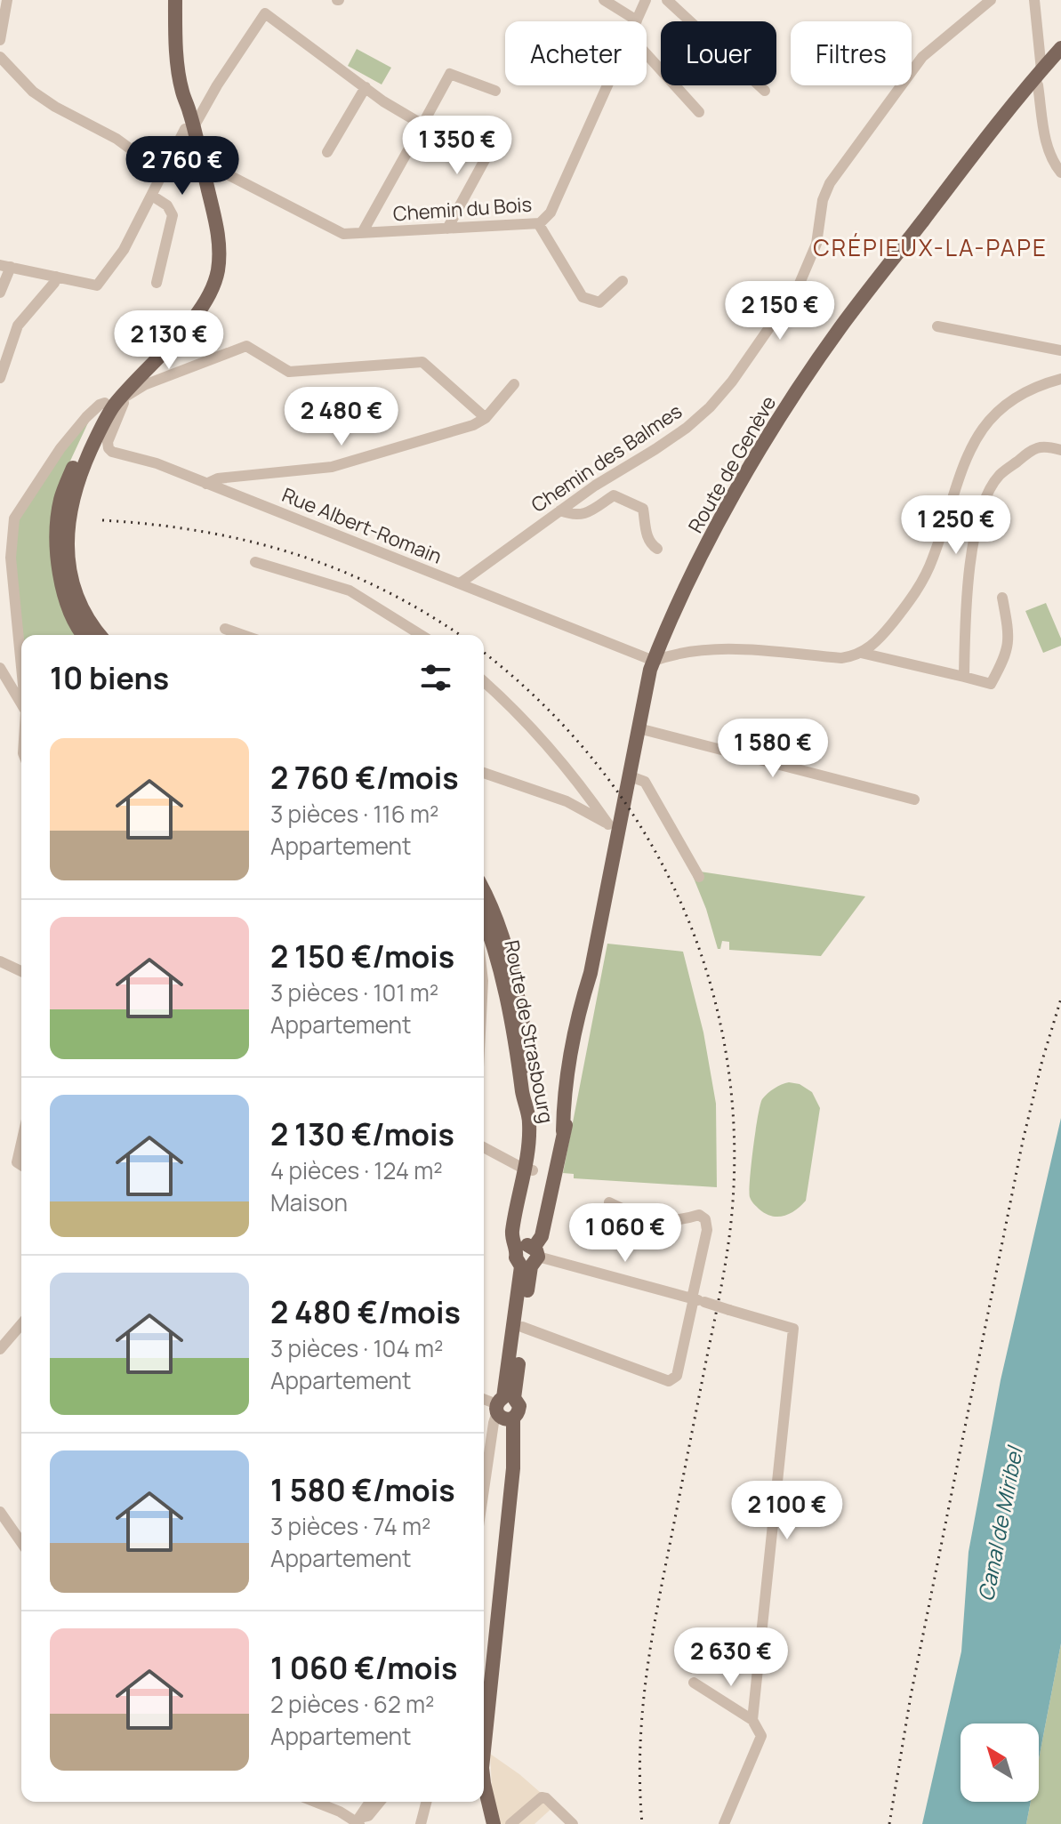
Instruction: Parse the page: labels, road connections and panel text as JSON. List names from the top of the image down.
{
  "streets": {
    "main road": ["Route de Genève", "Route de Strasbourg"],
    "street": ["Chemin du Bois", "Chemin des Balmes", "Rue Albert-Romain"]
  },
  "crossings": [
    ["Chemin des Balmes", "Rue Albert-Romain"],
    ["Route de Genève", "Rue Albert-Romain"],
    ["Route de Genève", "Route de Strasbourg"]
  ],
  "districts": ["CRÉPIEUX-LA-PAPE"],
  "water": ["Canal de Miribel"],
  "north": "top left",
  "page": {
    "chip": ["Acheter", "Louer", "Filtres"],
    "price": [
      "1 350 €",
      "2 760 €",
      "2 150 €",
      "2 130 €",
      "2 480 €",
      "1 250 €",
      "1 580 €",
      "1 060 €",
      "2 100 €",
      "2 630 €"
    ],
    "heading": "10 biens",
    "list": [
      {
        "name": "2 760 €/mois",
        "note": "3 pièces · 116 m² · Appartement"
      },
      {
        "name": "2 150 €/mois",
        "note": "3 pièces · 101 m² · Appartement"
      },
      {
        "name": "2 130 €/mois",
        "note": "4 pièces · 124 m² · Maison"
      },
      {
        "name": "2 480 €/mois",
        "note": "3 pièces · 104 m² · Appartement"
      },
      {
        "name": "1 580 €/mois",
        "note": "3 pièces · 74 m² · Appartement"
      },
      {
        "name": "1 060 €/mois",
        "note": "2 pièces · 62 m² · Appartement"
      }
    ]
  }
}
